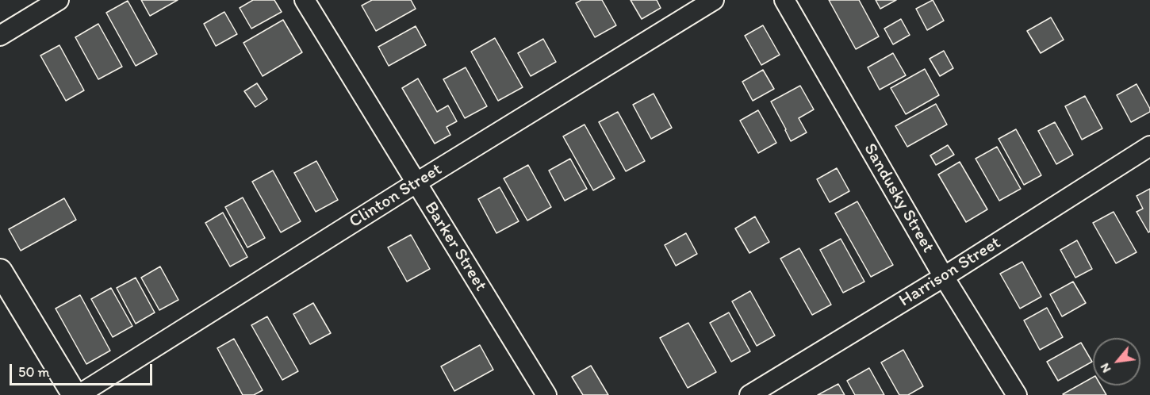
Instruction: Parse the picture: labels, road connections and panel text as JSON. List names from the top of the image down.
{
  "streets": {
    "street": [
      "Clinton Street",
      "Sandusky Street",
      "Barker Street",
      "Harrison Street"
    ]
  },
  "crossings": [
    ["Clinton Street", "Barker Street"],
    ["Sandusky Street", "Harrison Street"]
  ],
  "scale_bar": "50 m",
  "north": "bottom left"
}
